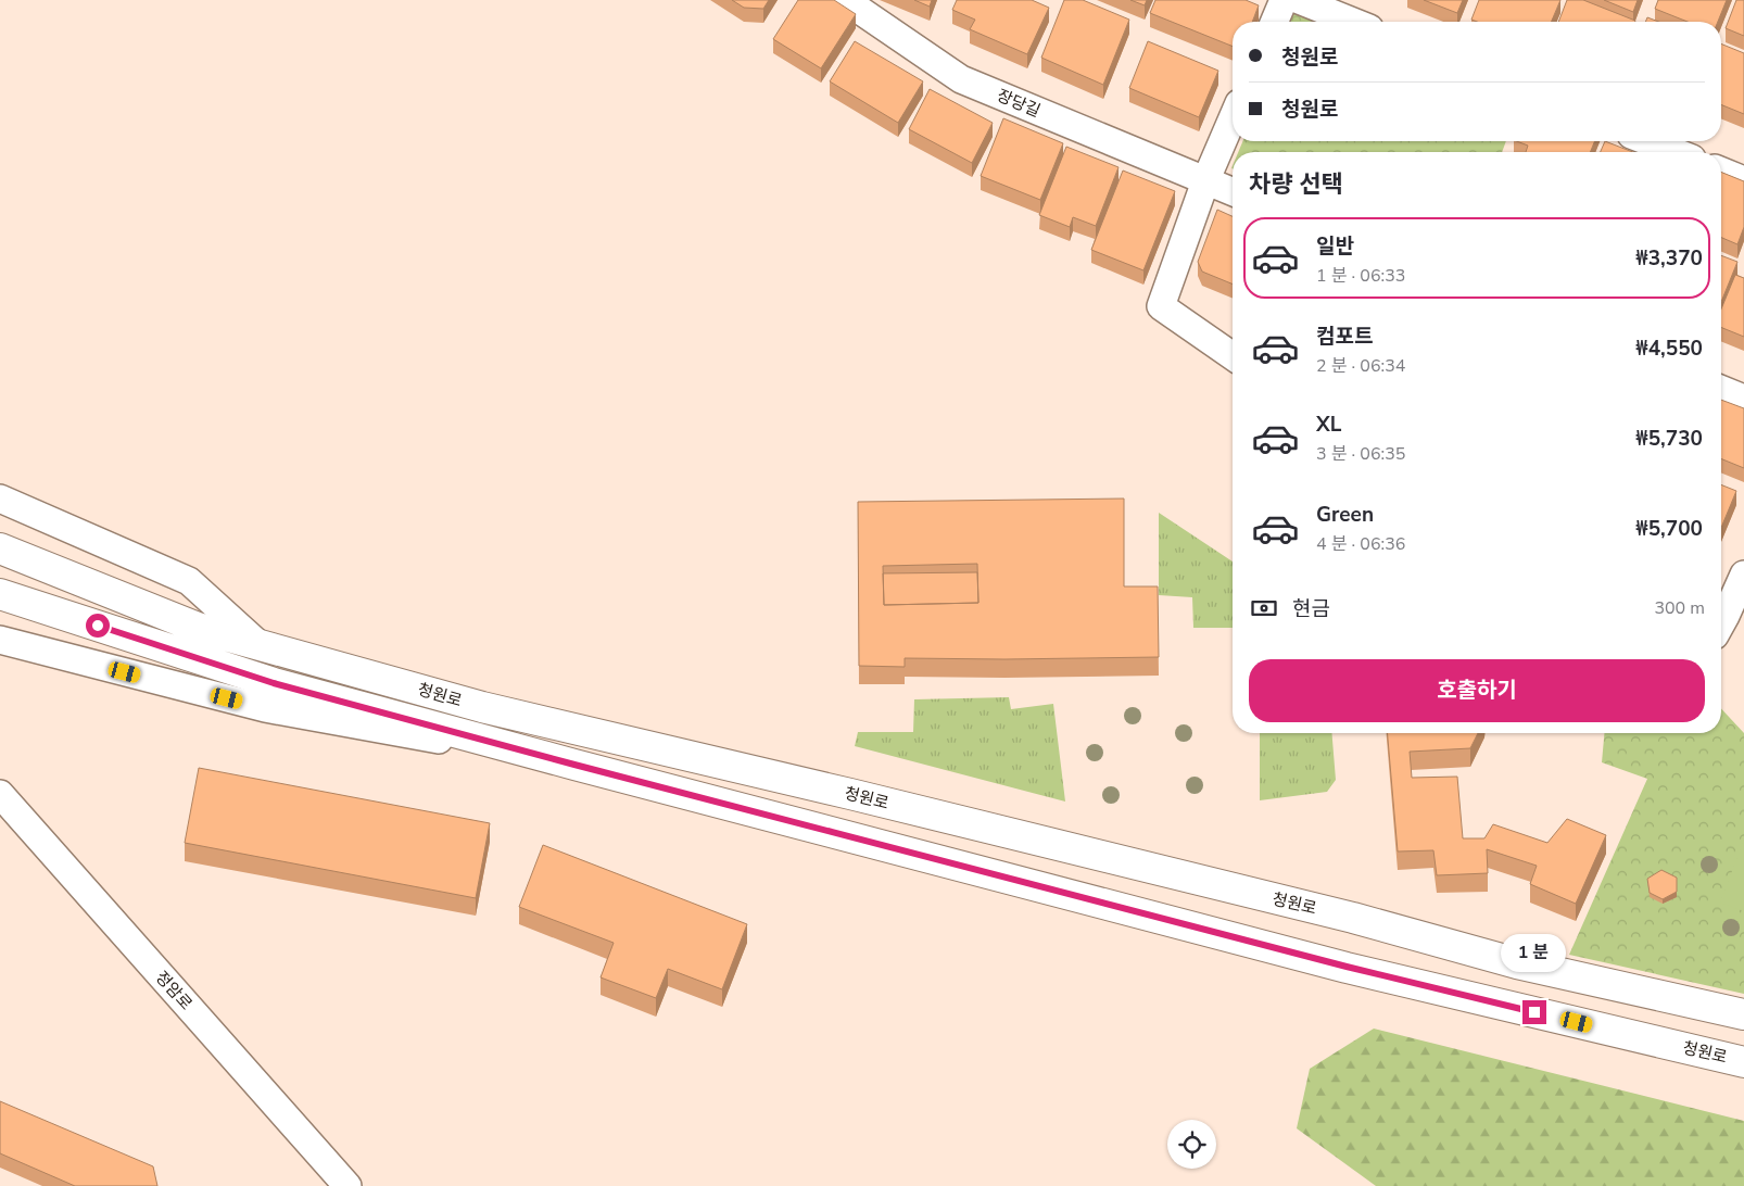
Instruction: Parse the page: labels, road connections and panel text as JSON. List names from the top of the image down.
{
  "streets": {
    "main road": ["청원로"],
    "street": ["장당길", "정암로"]
  },
  "page": {
    "banner": ["청원로", "청원로"],
    "heading": "차량 선택",
    "list": [
      {
        "name": "일반",
        "note": "1 분 · 06:33",
        "value": "₩3,370"
      },
      {
        "name": "컴포트",
        "note": "2 분 · 06:34",
        "value": "₩4,550"
      },
      {
        "name": "XL",
        "note": "3 분 · 06:35",
        "value": "₩5,730"
      },
      {
        "name": "Green",
        "note": "4 분 · 06:36",
        "value": "₩5,700"
      }
    ],
    "pay": ["현금", "300 m"],
    "buttons": "호출하기",
    "bubble": "1 분"
  }
}
